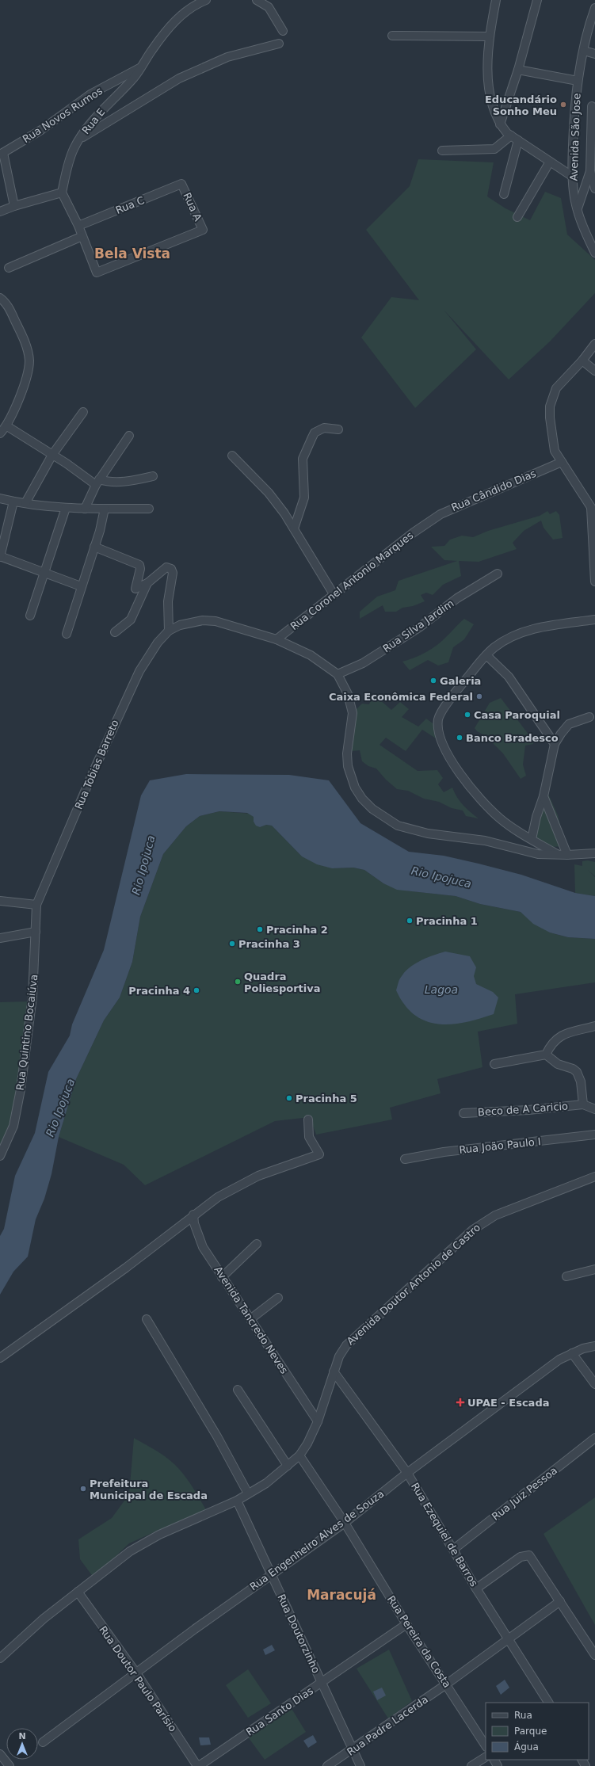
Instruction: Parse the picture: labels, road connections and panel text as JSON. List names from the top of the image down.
{
  "streets": {
    "street": [
      "Rua Novos Rumos",
      "Rua E",
      "Avenida São Jose",
      "Rua C",
      "Rua A",
      "Rua Cândido Dias",
      "Rua Coronel Antonio Marques",
      "Rua Silva Jardim",
      "Rua Tobias Barreto",
      "Rua Quintino Bocaiúva",
      "Beco de A Caricio",
      "Rua João Paulo I",
      "Avenida Doutor Antonio de Castro",
      "Avenida Tancredo Neves",
      "Rua Juiz Pessoa",
      "Rua Ezequiel de Barros",
      "Rua Engenheiro Alves de Souza",
      "Rua Doutorzinho",
      "Rua Pereira da Costa",
      "Rua Doutor Paulo Parísio",
      "Rua Santo Dias",
      "Rua Padre Lacerda"
    ]
  },
  "crossings": [
    ["Rua Novos Rumos", "Rua E"],
    ["Rua C", "Rua A"],
    ["Rua Cândido Dias", "Rua Coronel Antonio Marques"],
    ["Rua Tobias Barreto", "Rua Quintino Bocaiúva"],
    ["Avenida Doutor Antonio de Castro", "Avenida Tancredo Neves"],
    ["Avenida Doutor Antonio de Castro", "Rua Ezequiel de Barros"],
    ["Avenida Doutor Antonio de Castro", "Rua Doutorzinho"],
    ["Avenida Doutor Antonio de Castro", "Rua Pereira da Costa"],
    ["Avenida Doutor Antonio de Castro", "Rua Doutor Paulo Parísio"],
    ["Rua Juiz Pessoa", "Rua Ezequiel de Barros"],
    ["Rua Ezequiel de Barros", "Rua Engenheiro Alves de Souza"],
    ["Rua Ezequiel de Barros", "Rua Padre Lacerda"],
    ["Rua Engenheiro Alves de Souza", "Rua Doutorzinho"],
    ["Rua Engenheiro Alves de Souza", "Rua Pereira da Costa"],
    ["Rua Engenheiro Alves de Souza", "Rua Doutor Paulo Parísio"],
    ["Rua Doutorzinho", "Rua Santo Dias"],
    ["Rua Doutorzinho", "Rua Padre Lacerda"],
    ["Rua Pereira da Costa", "Rua Santo Dias"],
    ["Rua Pereira da Costa", "Rua Padre Lacerda"],
    ["Rua Doutor Paulo Parísio", "Rua Santo Dias"]
  ],
  "districts": ["Bela Vista", "Maracujá"],
  "water": ["Rio Ipojuca", "Lagoa"],
  "places": {
    "other": [
      "Educandário Sonho Meu",
      "Galeria",
      "Caixa Econômica Federal",
      "Casa Paroquial",
      "Banco Bradesco",
      "Pracinha 1",
      "Pracinha 2",
      "Pracinha 3",
      "Quadra Poliesportiva",
      "Pracinha 4",
      "Pracinha 5",
      "Prefeitura Municipal de Escada"
    ],
    "health": ["UPAE - Escada"]
  },
  "legend": ["Rua", "Parque", "Água"],
  "north": "top"
}
